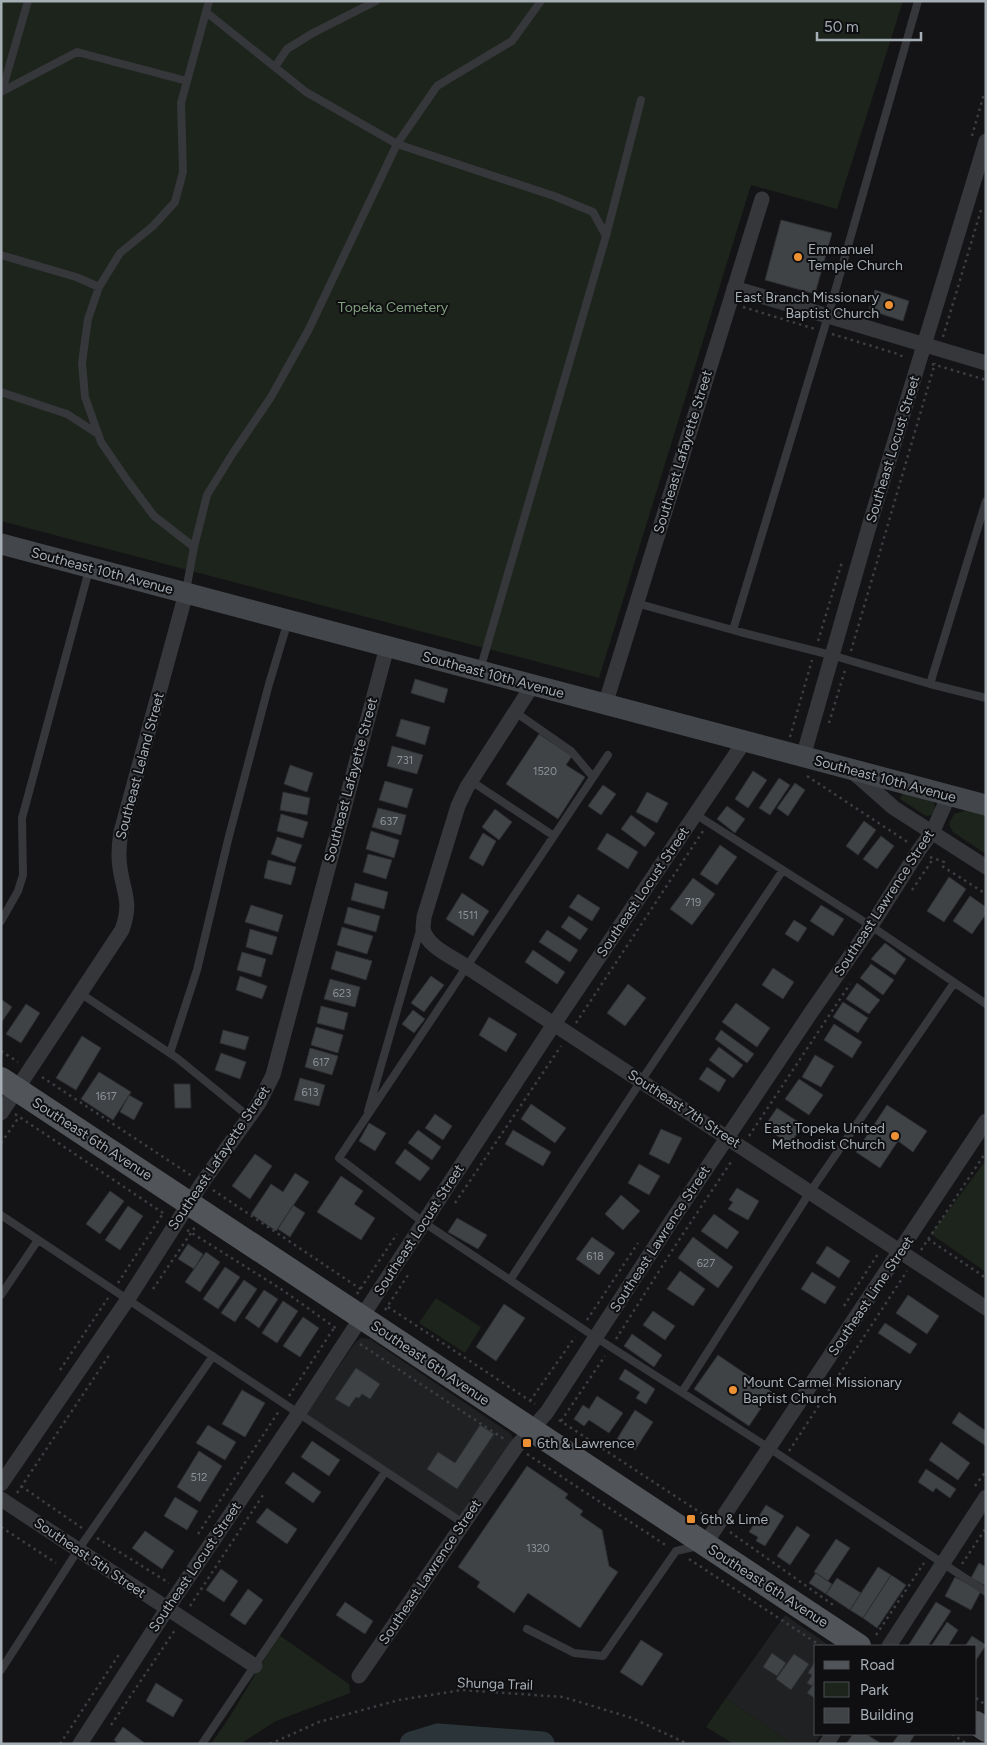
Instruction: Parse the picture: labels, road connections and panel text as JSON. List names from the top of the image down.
{
  "streets": {
    "main road": ["Southeast 10th Avenue", "Southeast 6th Avenue"],
    "street": [
      "Southeast Locust Street",
      "Southeast Lafayette Street",
      "Southeast Leland Street",
      "Southeast Lawrence Street",
      "Southeast 7th Street",
      "Southeast Lime Street",
      "Southeast 5th Street"
    ],
    "path": ["Shunga Trail"]
  },
  "crossings": [
    ["Southeast Locust Street", "Southeast 10th Avenue"],
    ["Southeast Locust Street", "Southeast 7th Street"],
    ["Southeast Locust Street", "Southeast 6th Avenue"],
    ["Southeast Locust Street", "Southeast 5th Street"],
    ["Southeast Lafayette Street", "Southeast 10th Avenue"],
    ["Southeast Lafayette Street", "Southeast 6th Avenue"],
    ["Southeast 10th Avenue", "Southeast Leland Street"],
    ["Southeast 10th Avenue", "Southeast Lawrence Street"],
    ["Southeast Leland Street", "Southeast 6th Avenue"],
    ["Southeast Lawrence Street", "Southeast 7th Street"],
    ["Southeast Lawrence Street", "Southeast 6th Avenue"],
    ["Southeast 7th Street", "Southeast Lime Street"],
    ["Southeast 6th Avenue", "Southeast Lime Street"]
  ],
  "parks": ["Topeka Cemetery"],
  "places": {
    "other": [
      "Emmanuel Temple Church",
      "East Branch Missionary Baptist Church",
      "East Topeka United Methodist Church",
      "Mount Carmel Missionary Baptist Church"
    ],
    "transit": ["6th & Lawrence", "6th & Lime"]
  },
  "house_numbers": [
    "731",
    "1520",
    "637",
    "719",
    "1511",
    "623",
    "617",
    "613",
    "1617",
    "618",
    "627",
    "512",
    "1320"
  ],
  "legend": ["Road", "Park", "Building"],
  "scale_bar": "50 m"
}
